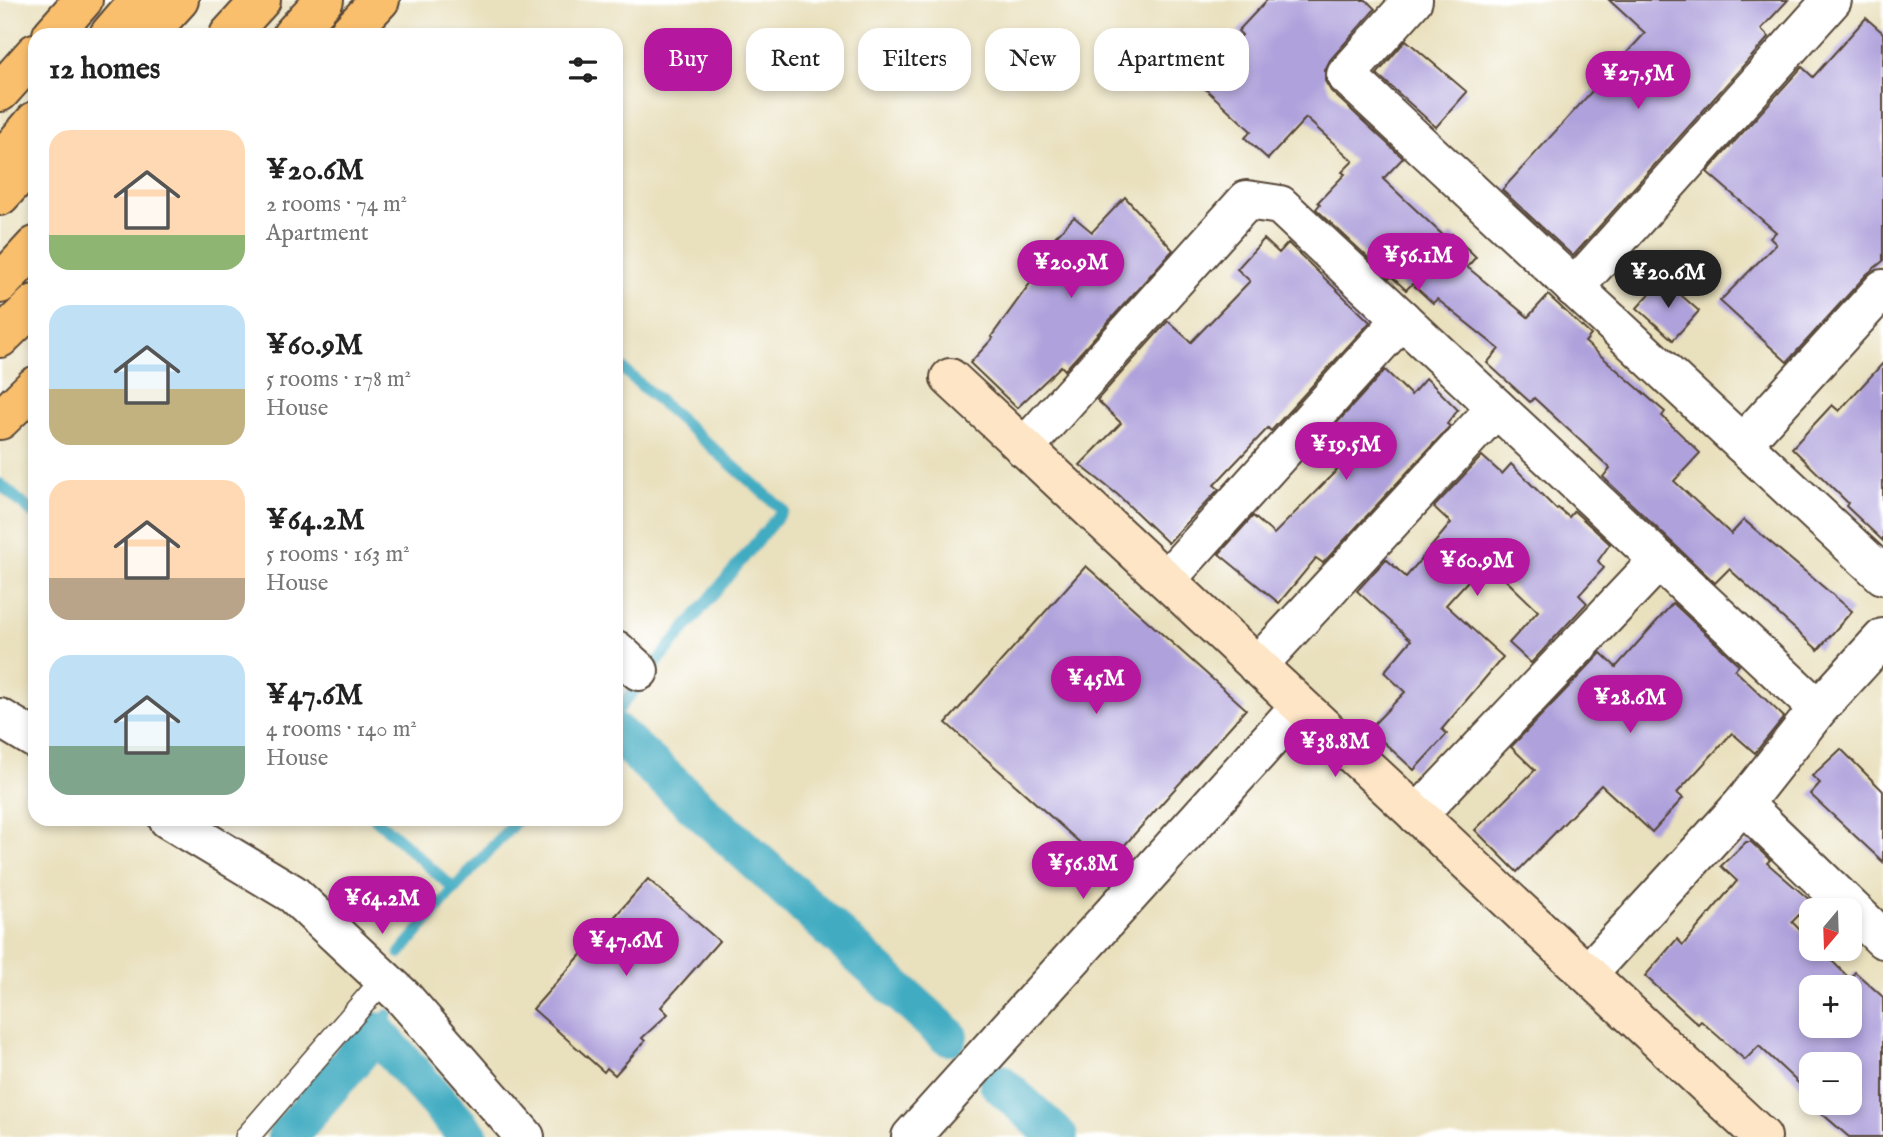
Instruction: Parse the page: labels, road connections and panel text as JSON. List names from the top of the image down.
{
  "north": "bottom",
  "page": {
    "chip": [
      "Buy",
      "Rent",
      "Filters",
      "New",
      "Apartment"
    ],
    "heading": "12 homes",
    "price": [
      "¥27.5M",
      "¥56.1M",
      "¥20.9M",
      "¥20.6M",
      "¥19.5M",
      "¥60.9M",
      "¥45M",
      "¥28.6M",
      "¥38.8M",
      "¥56.8M",
      "¥64.2M",
      "¥47.6M"
    ],
    "list": [
      {
        "name": "¥20.6M",
        "note": "2 rooms · 74 m² · Apartment"
      },
      {
        "name": "¥60.9M",
        "note": "5 rooms · 178 m² · House"
      },
      {
        "name": "¥64.2M",
        "note": "5 rooms · 163 m² · House"
      },
      {
        "name": "¥47.6M",
        "note": "4 rooms · 140 m² · House"
      }
    ],
    "map_buttons": ["+", "−"]
  }
}
